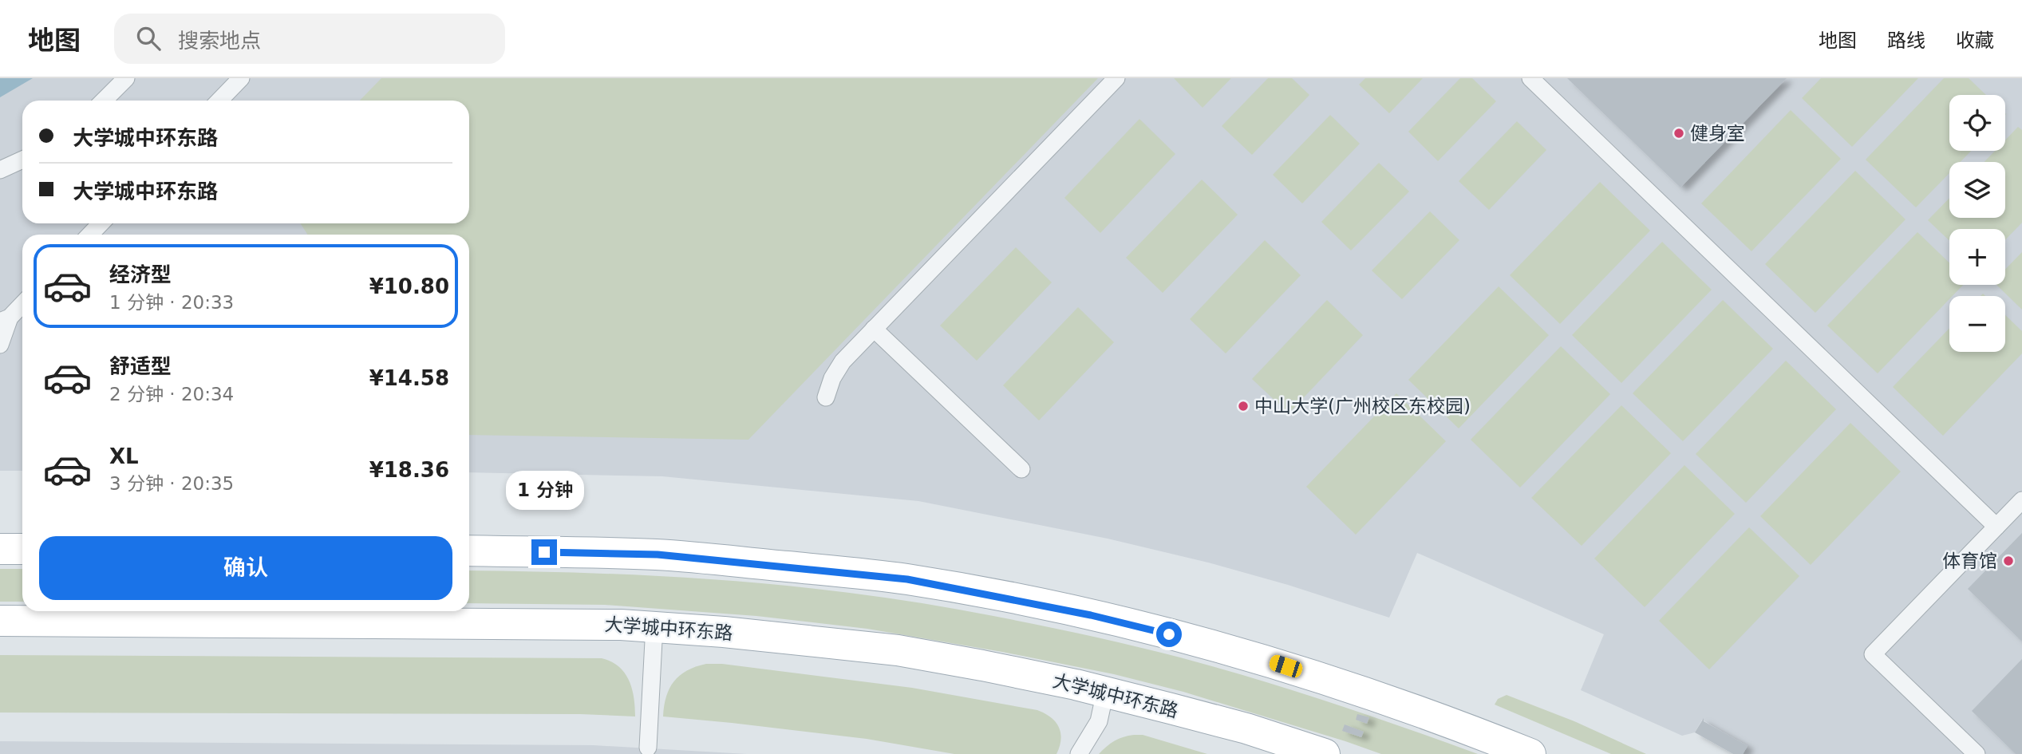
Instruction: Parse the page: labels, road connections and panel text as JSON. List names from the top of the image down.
{
  "streets": {
    "main road": ["大学城中环东路"]
  },
  "places": ["健身室", "中山大学(广州校区东校园)", "体育馆"],
  "page": {
    "header": "地图",
    "search": "搜索地点",
    "nav": ["地图", "路线", "收藏"],
    "map_buttons": ["+", "−"],
    "banner": ["大学城中环东路", "大学城中环东路"],
    "list": [
      {
        "name": "经济型",
        "note": "1 分钟 · 20:33",
        "value": "¥10.80"
      },
      {
        "name": "舒适型",
        "note": "2 分钟 · 20:34",
        "value": "¥14.58"
      },
      {
        "name": "XL",
        "note": "3 分钟 · 20:35",
        "value": "¥18.36"
      }
    ],
    "bubble": "1 分钟",
    "buttons": "确认"
  }
}
